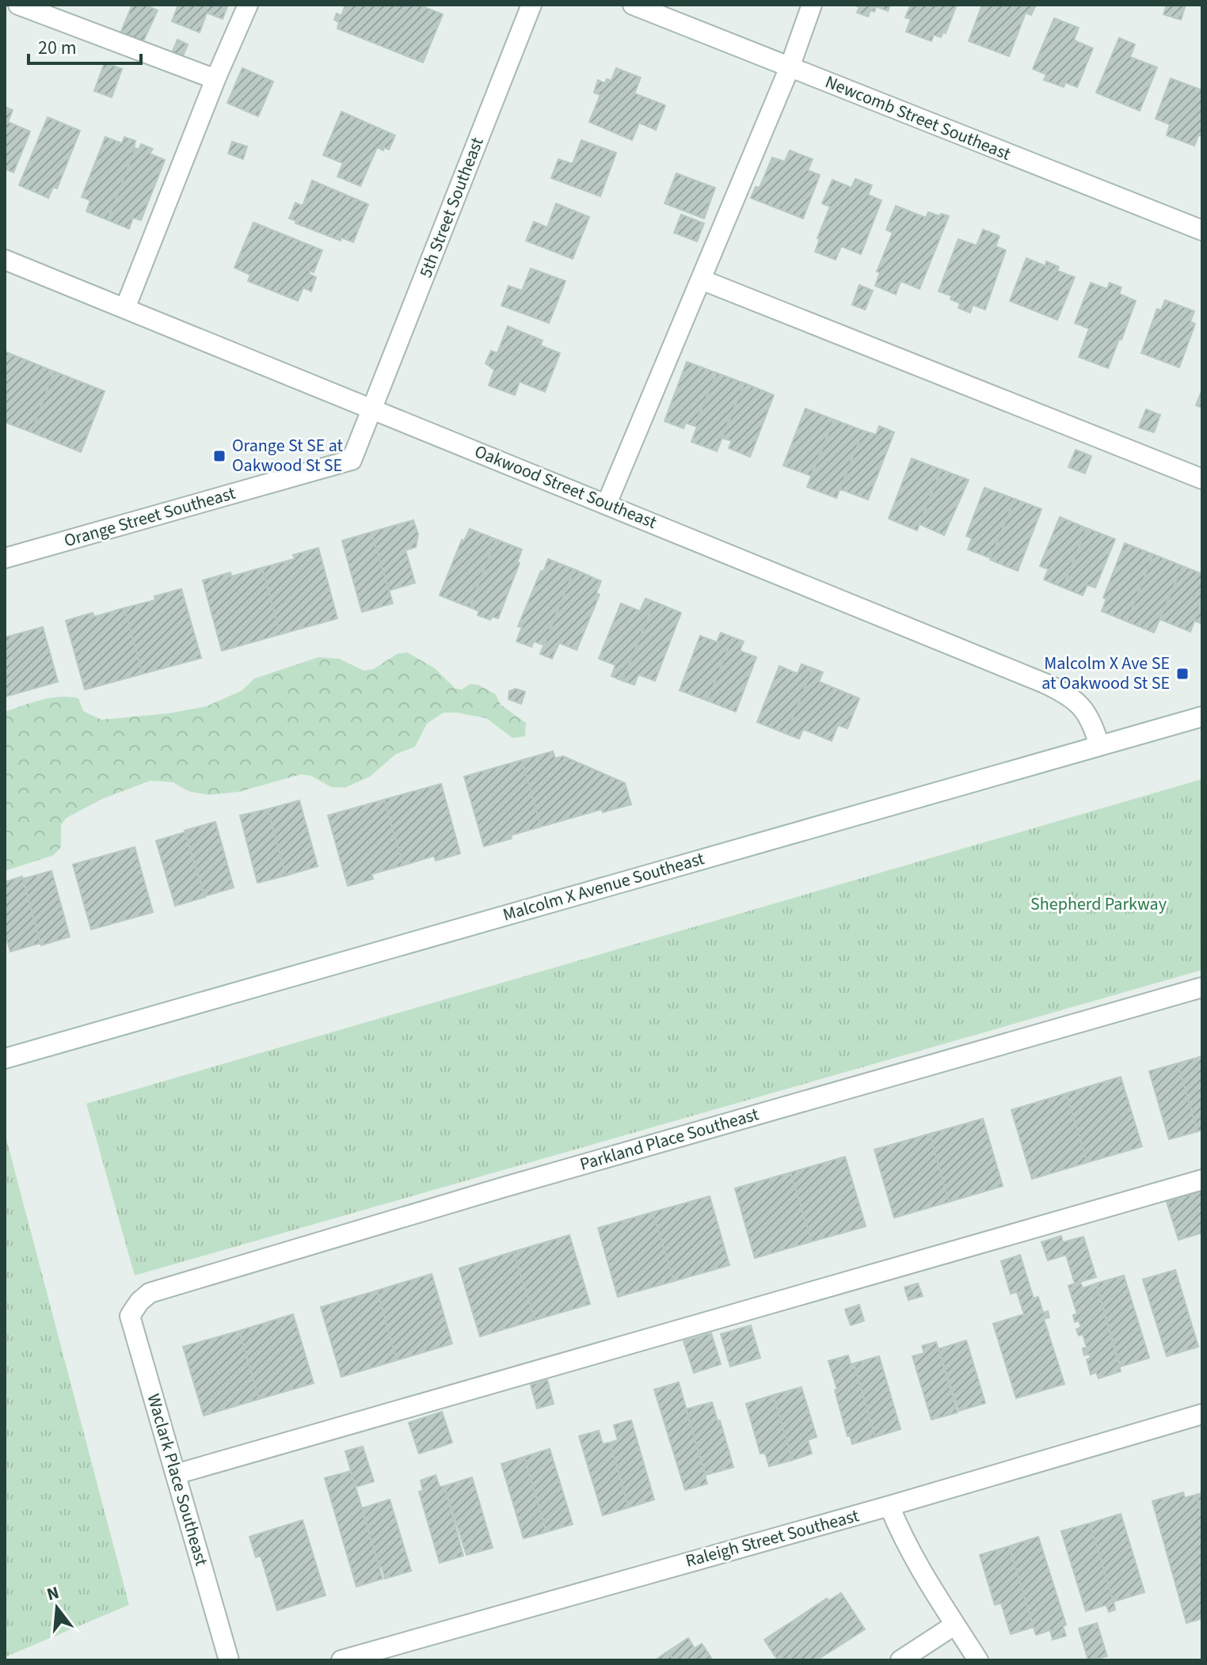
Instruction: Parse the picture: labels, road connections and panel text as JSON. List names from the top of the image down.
{
  "streets": {
    "street": [
      "Newcomb Street Southeast",
      "5th Street Southeast",
      "Oakwood Street Southeast",
      "Orange Street Southeast",
      "Malcolm X Avenue Southeast",
      "Parkland Place Southeast",
      "Waclark Place Southeast",
      "Raleigh Street Southeast"
    ]
  },
  "crossings": [
    ["5th Street Southeast", "Oakwood Street Southeast"],
    ["5th Street Southeast", "Orange Street Southeast"],
    ["Oakwood Street Southeast", "Orange Street Southeast"],
    ["Oakwood Street Southeast", "Malcolm X Avenue Southeast"],
    ["Parkland Place Southeast", "Waclark Place Southeast"]
  ],
  "parks": ["Shepherd Parkway"],
  "places": {
    "transit": ["Orange St SE at Oakwood St SE", "Malcolm X Ave SE at Oakwood St SE"]
  },
  "scale_bar": "20 m",
  "north": "top"
}
